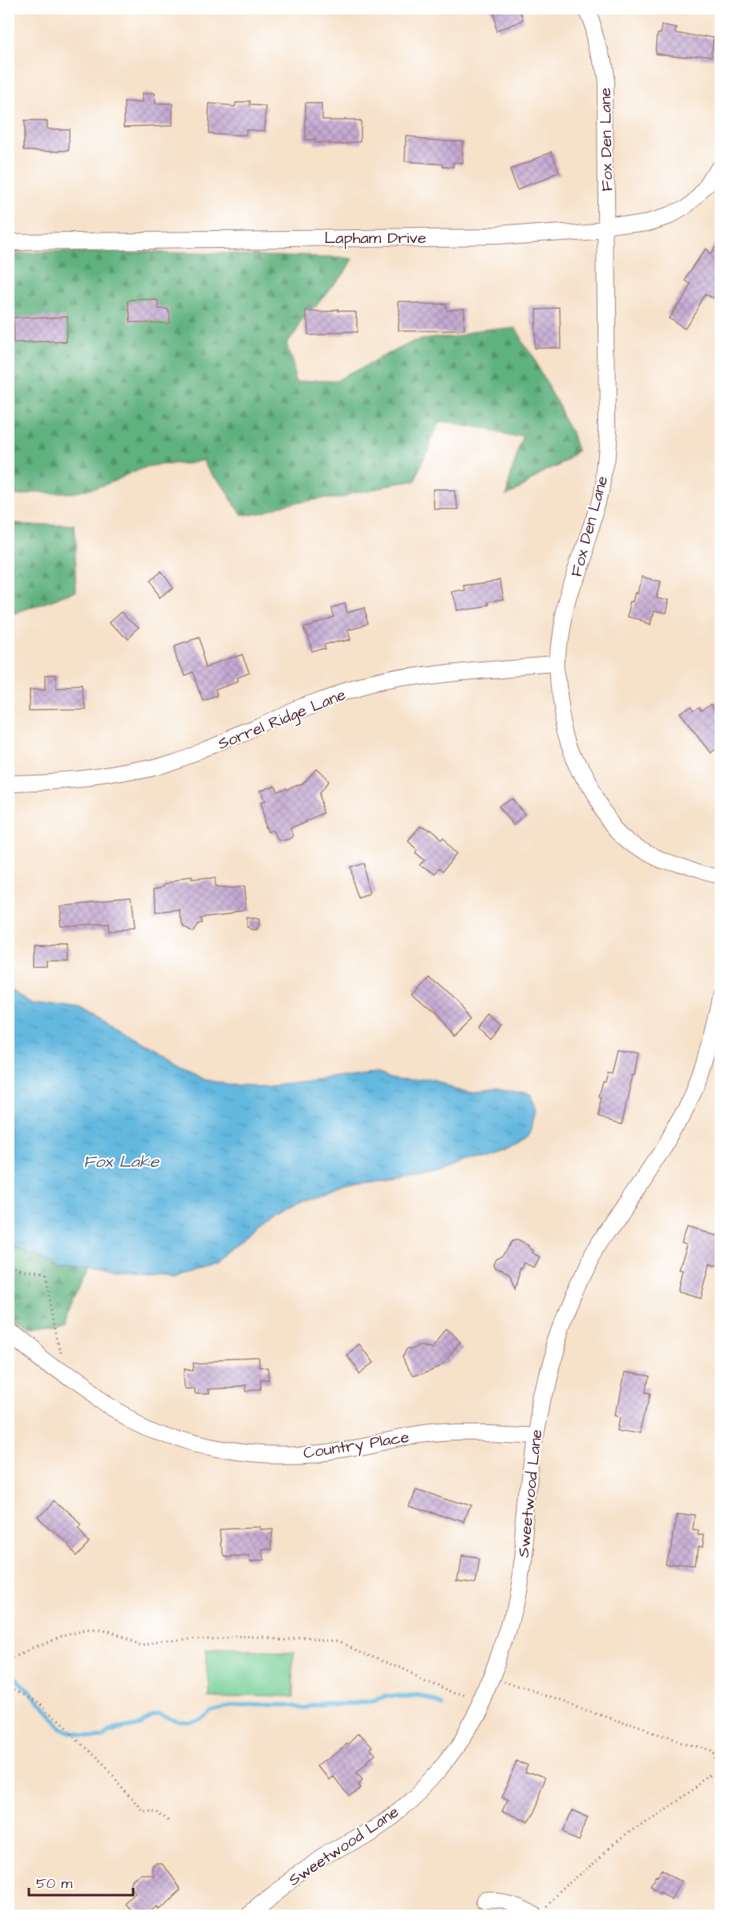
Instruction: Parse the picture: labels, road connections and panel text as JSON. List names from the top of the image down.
{
  "streets": {
    "street": [
      "Fox Den Lane",
      "Lapham Drive",
      "Sorrel Ridge Lane",
      "Country Place",
      "Sweetwood Lane"
    ]
  },
  "crossings": [
    ["Fox Den Lane", "Lapham Drive"],
    ["Fox Den Lane", "Sorrel Ridge Lane"],
    ["Country Place", "Sweetwood Lane"]
  ],
  "water": ["Fox Lake"],
  "scale_bar": "50 m"
}
